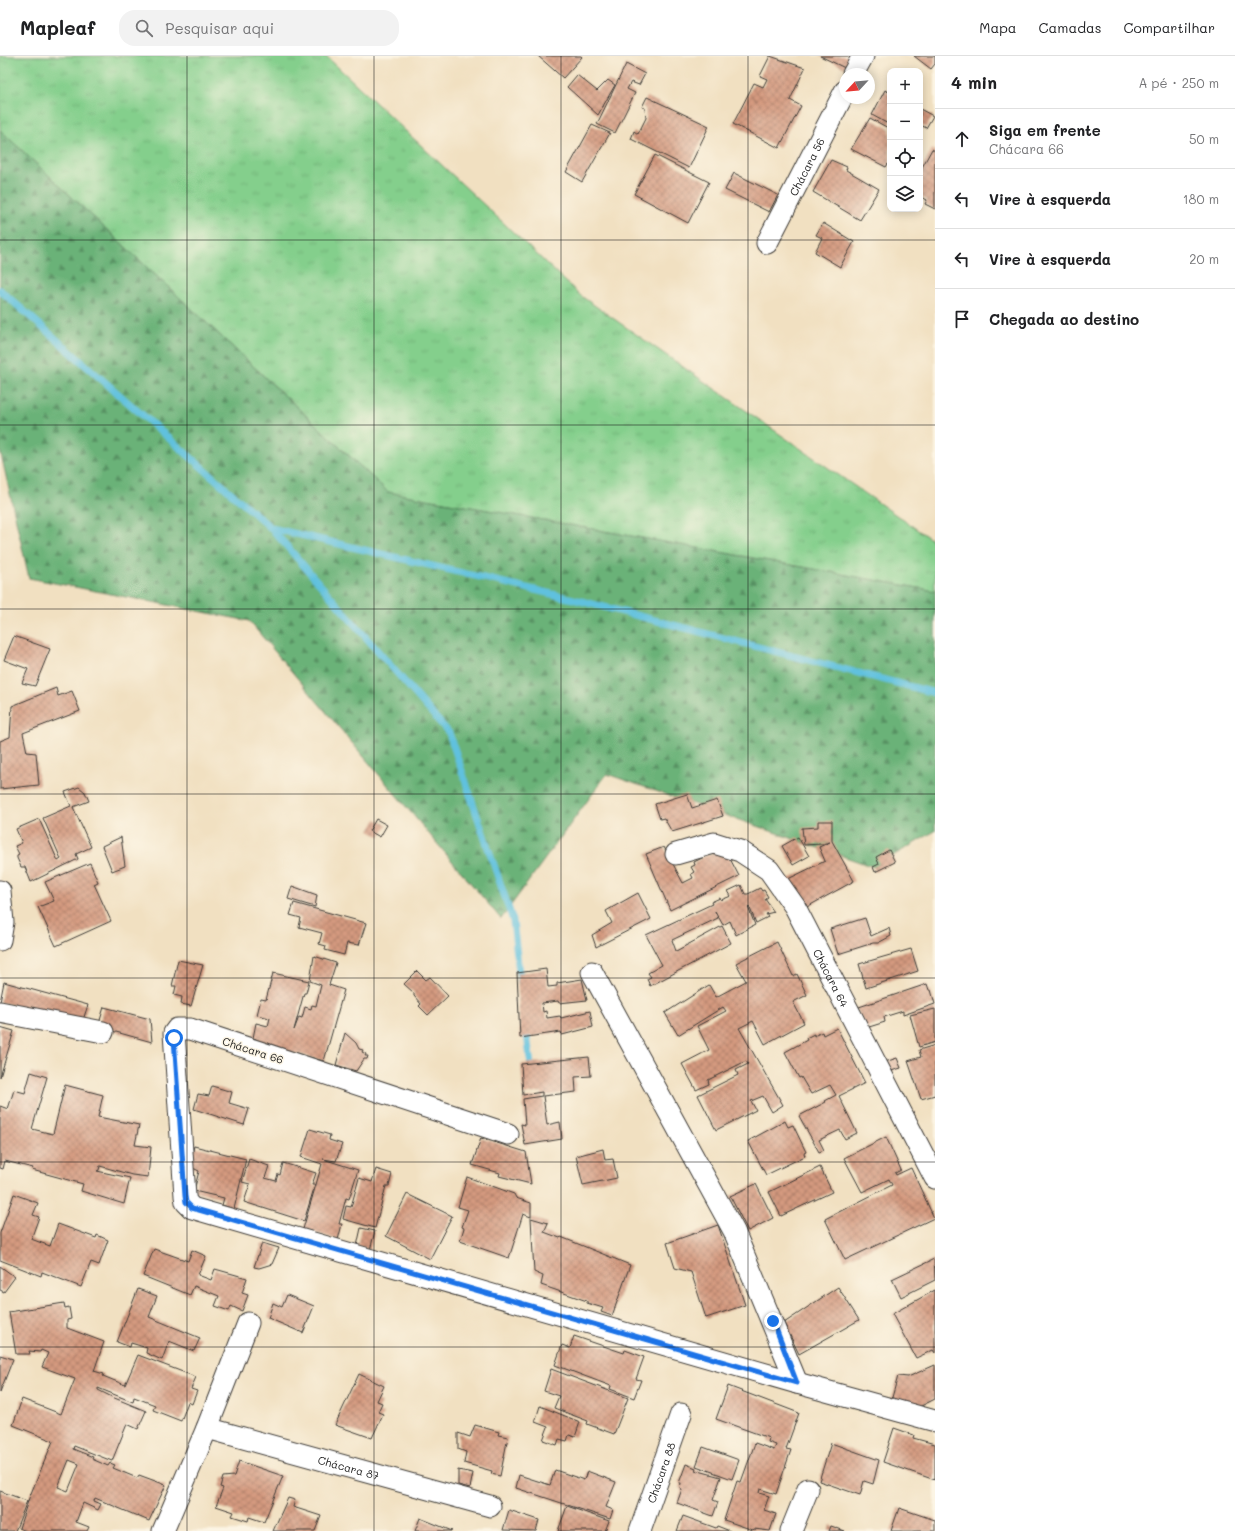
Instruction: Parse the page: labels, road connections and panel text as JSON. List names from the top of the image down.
{
  "streets": {
    "street": [
      "Chácara 56",
      "Chácara 64",
      "Chácara 66",
      "Chácara 87",
      "Chácara 88"
    ]
  },
  "north": "bottom left",
  "page": {
    "header": "Mapleaf",
    "search": "Pesquisar aqui",
    "nav": ["Mapa", "Camadas", "Compartilhar"],
    "heading": ["4 min", "A pé · 250 m"],
    "map_buttons": ["+", "−"],
    "list": [
      ["Siga em frente", "Chácara 66", "50 m"],
      ["Vire à esquerda", "180 m"],
      ["Vire à esquerda", "20 m"],
      "Chegada ao destino"
    ]
  }
}
